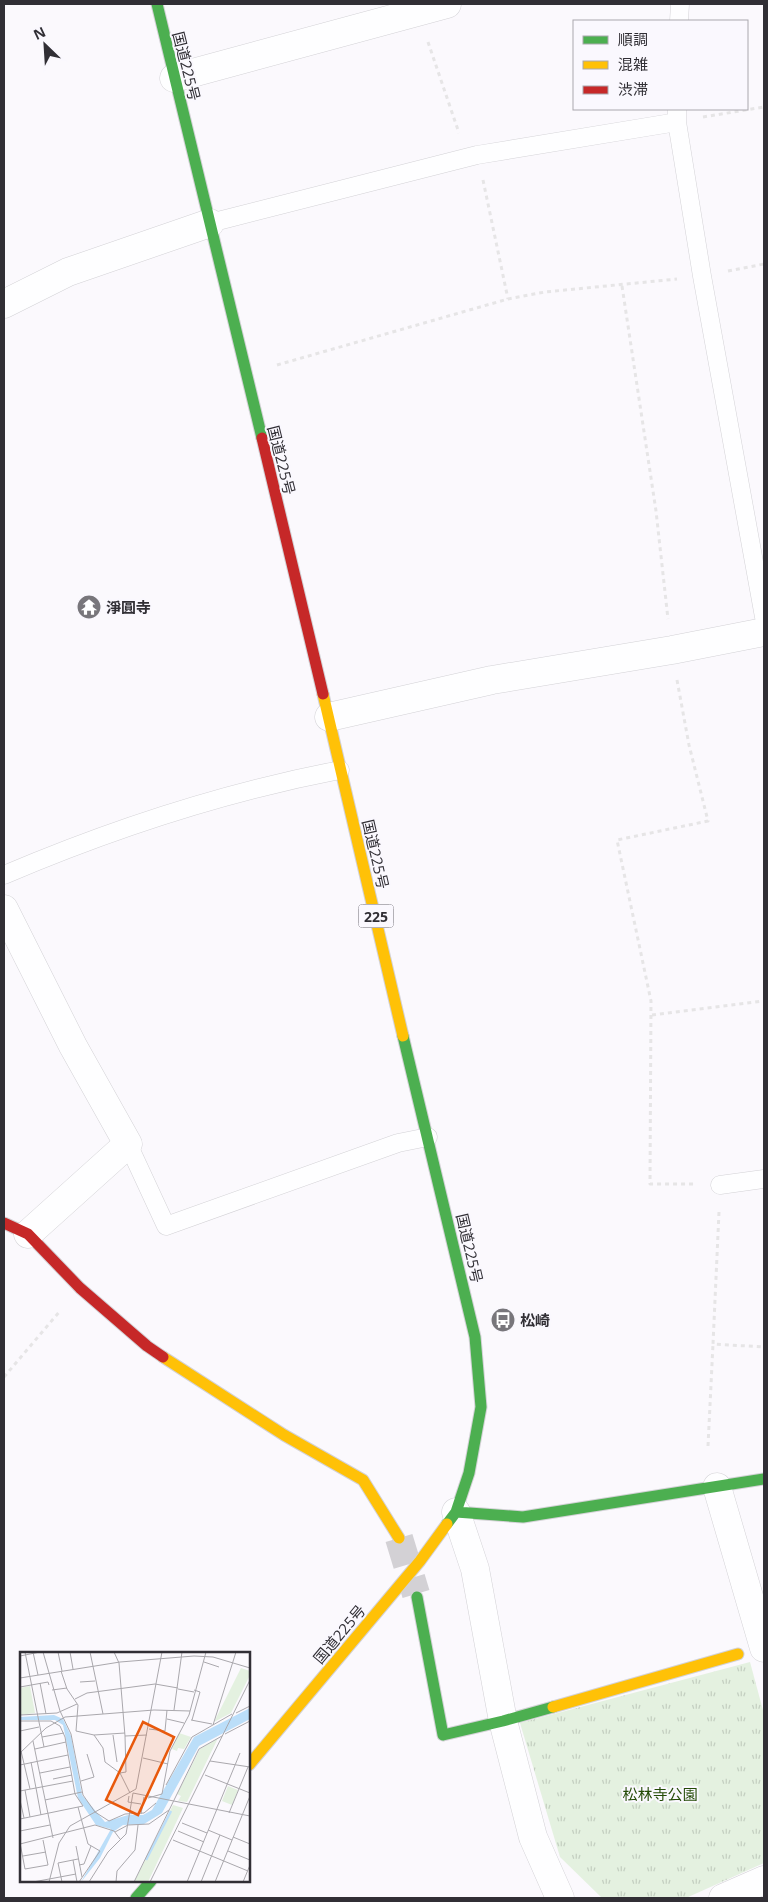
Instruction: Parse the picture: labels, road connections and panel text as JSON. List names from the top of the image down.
{
  "streets": {
    "main road": ["国道225号", "225"]
  },
  "parks": ["松林寺公園"],
  "places": {
    "temple": ["淨圓寺"],
    "bus stop": ["松崎"]
  },
  "legend": ["順調", "混雑", "渋滞"],
  "north": "top left"
}
